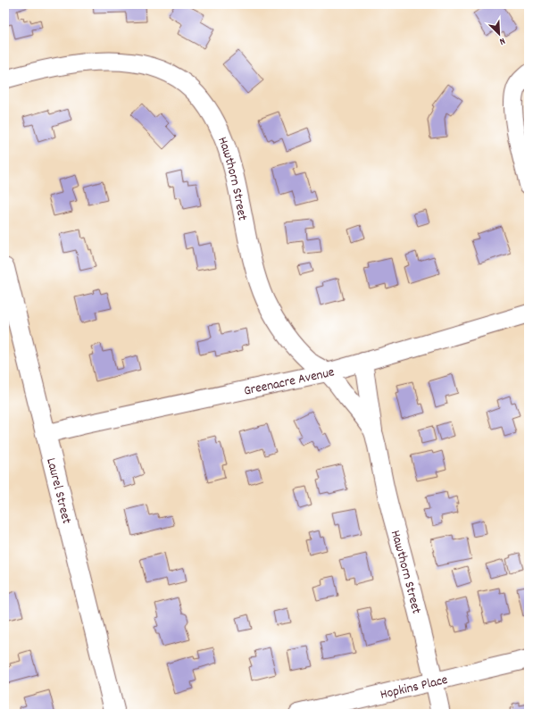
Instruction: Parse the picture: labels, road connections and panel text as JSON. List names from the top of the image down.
{
  "streets": {
    "street": [
      "Hawthorn Street",
      "Greenacre Avenue",
      "Laurel Street",
      "Hopkins Place"
    ]
  },
  "crossings": [
    ["Hawthorn Street", "Greenacre Avenue"],
    ["Hawthorn Street", "Hopkins Place"],
    ["Greenacre Avenue", "Laurel Street"]
  ],
  "north": "bottom right"
}
